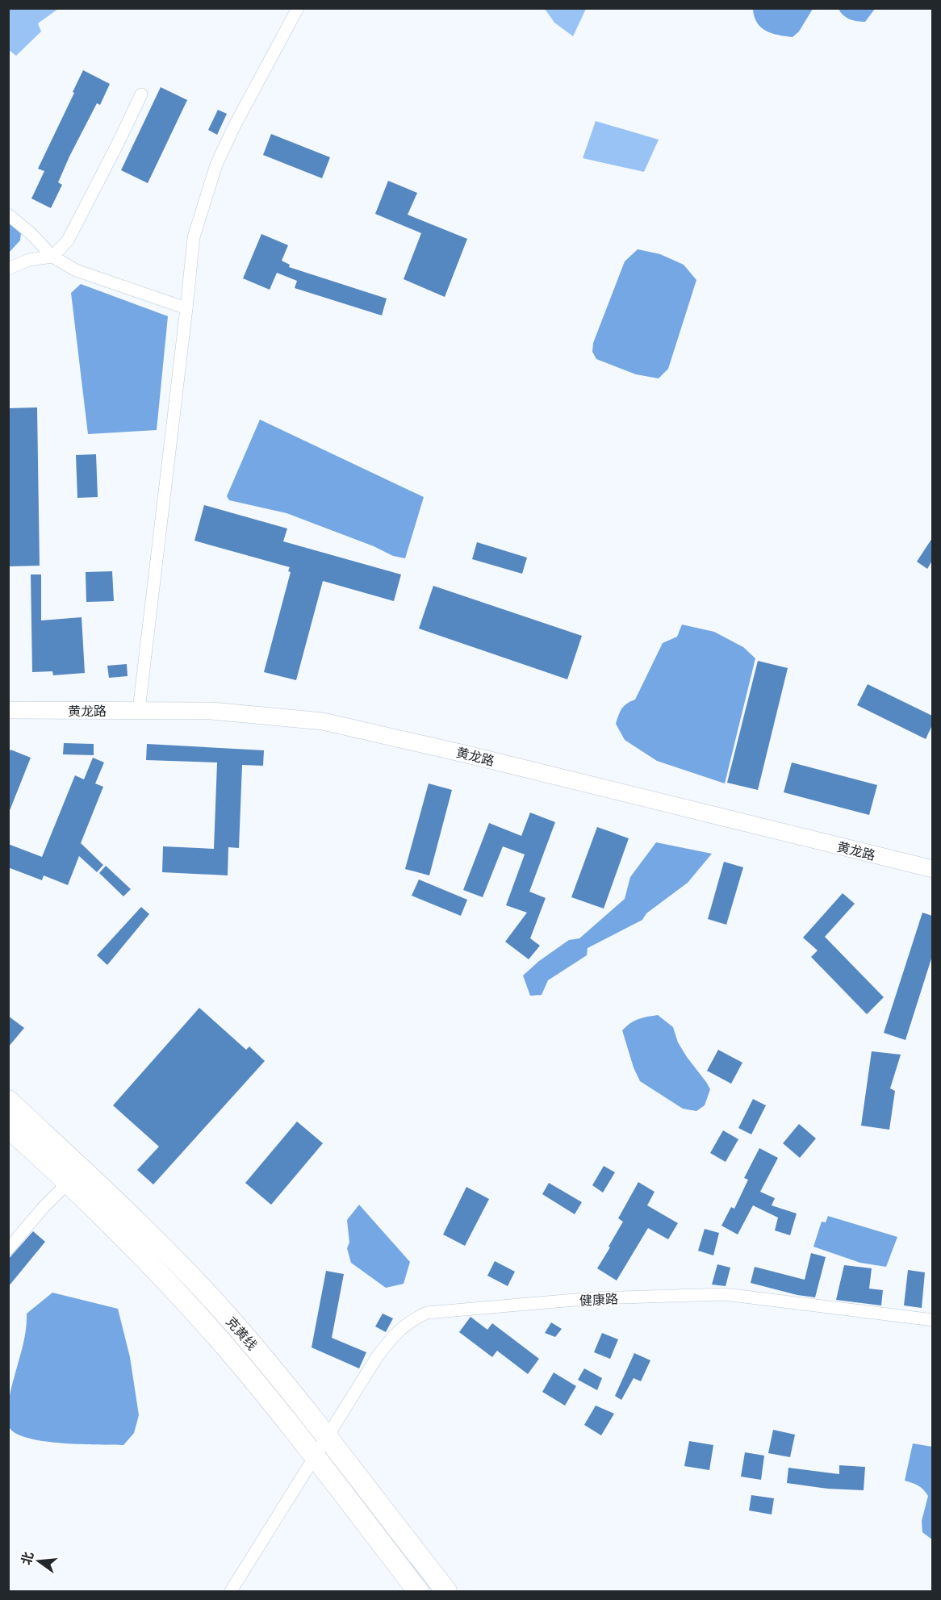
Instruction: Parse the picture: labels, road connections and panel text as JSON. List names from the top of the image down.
{
  "streets": {
    "highway": ["克黄线"],
    "main road": ["黄龙路"],
    "street": ["健康路"]
  },
  "crossings": [
    ["健康路", "克黄线"]
  ],
  "north": "left"
}
